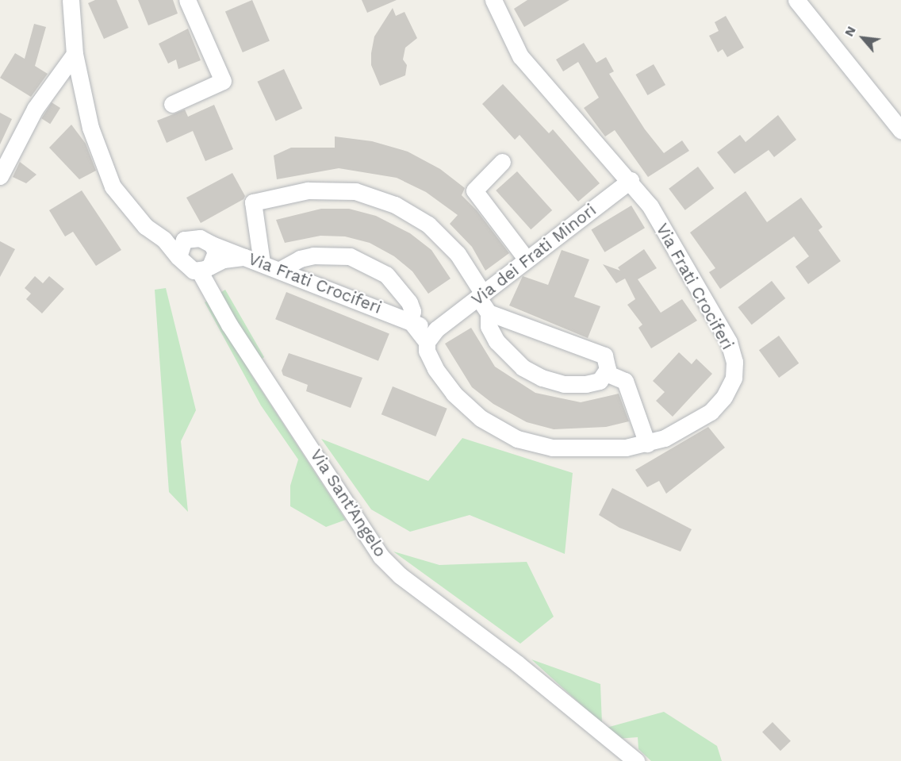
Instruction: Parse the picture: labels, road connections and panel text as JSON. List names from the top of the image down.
{
  "streets": {
    "street": ["Via dei Frati Minori", "Via Frati Crociferi", "Via Sant'Angelo"]
  },
  "crossings": [
    ["Via dei Frati Minori", "Via Frati Crociferi"],
    ["Via Frati Crociferi", "Via Sant'Angelo"]
  ],
  "north": "top left"
}
